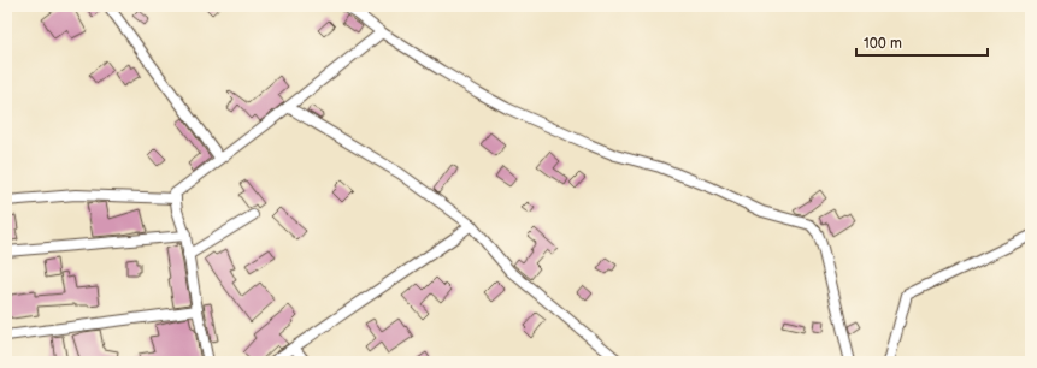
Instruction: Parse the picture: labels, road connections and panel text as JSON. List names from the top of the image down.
{
  "scale_bar": "100 m"
}
